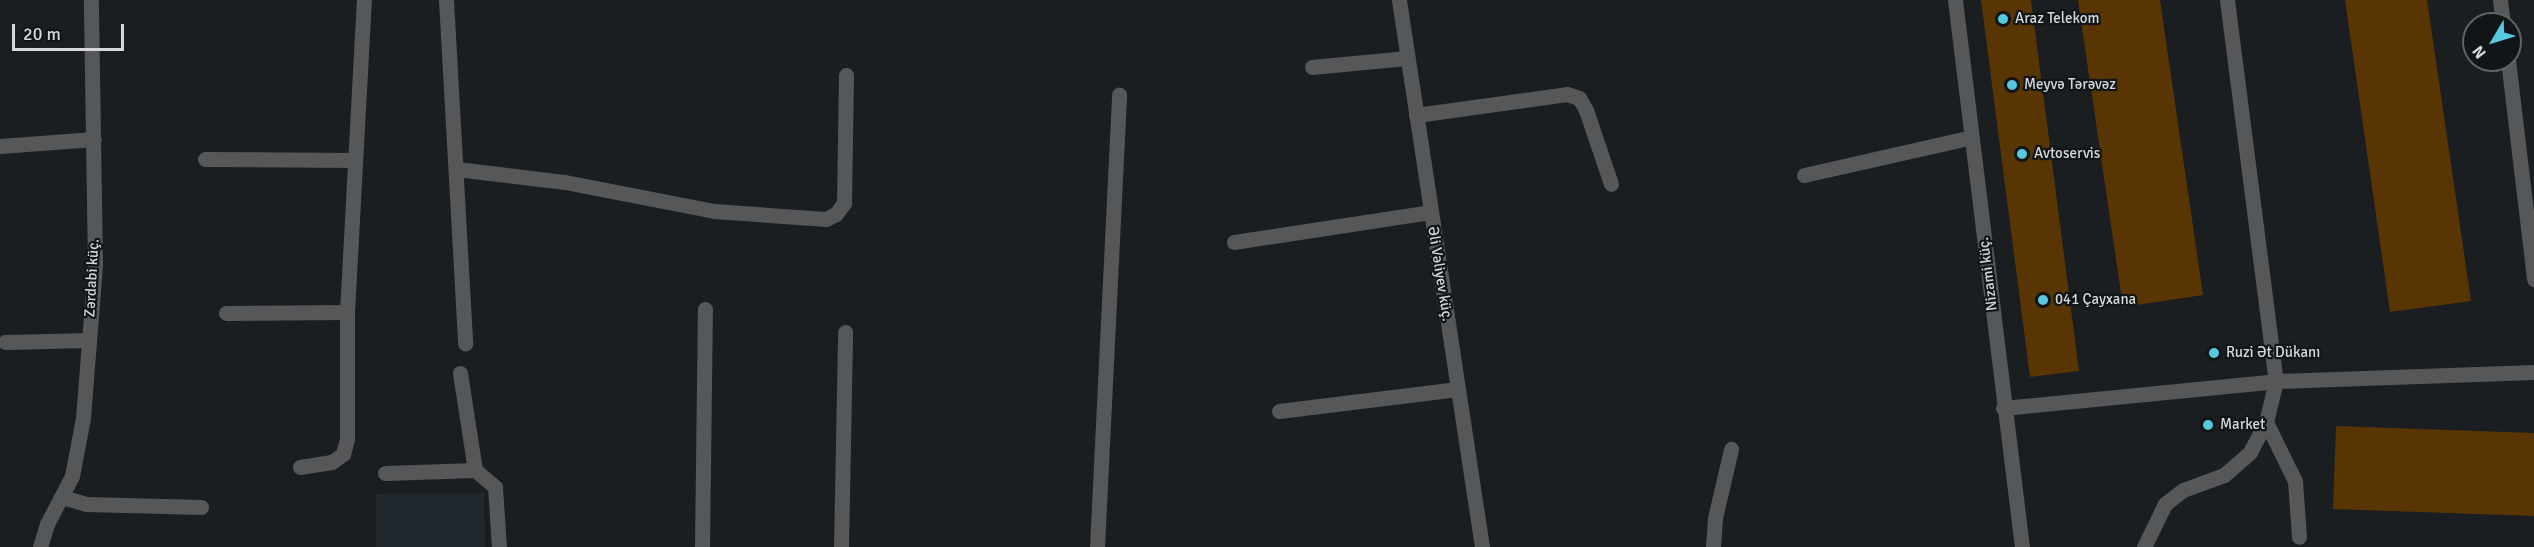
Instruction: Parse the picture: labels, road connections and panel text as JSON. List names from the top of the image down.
{
  "streets": {
    "street": ["Əli Vəliyev küç.", "Nizami küç.", "Zərdabi küç."]
  },
  "places": [
    "Araz Telekom",
    "Meyvə Tərəvəz",
    "Avtoservis",
    "041 Çayxana",
    "Ruzi Ət Dükanı",
    "Market"
  ],
  "scale_bar": "20 m",
  "north": "bottom left"
}
